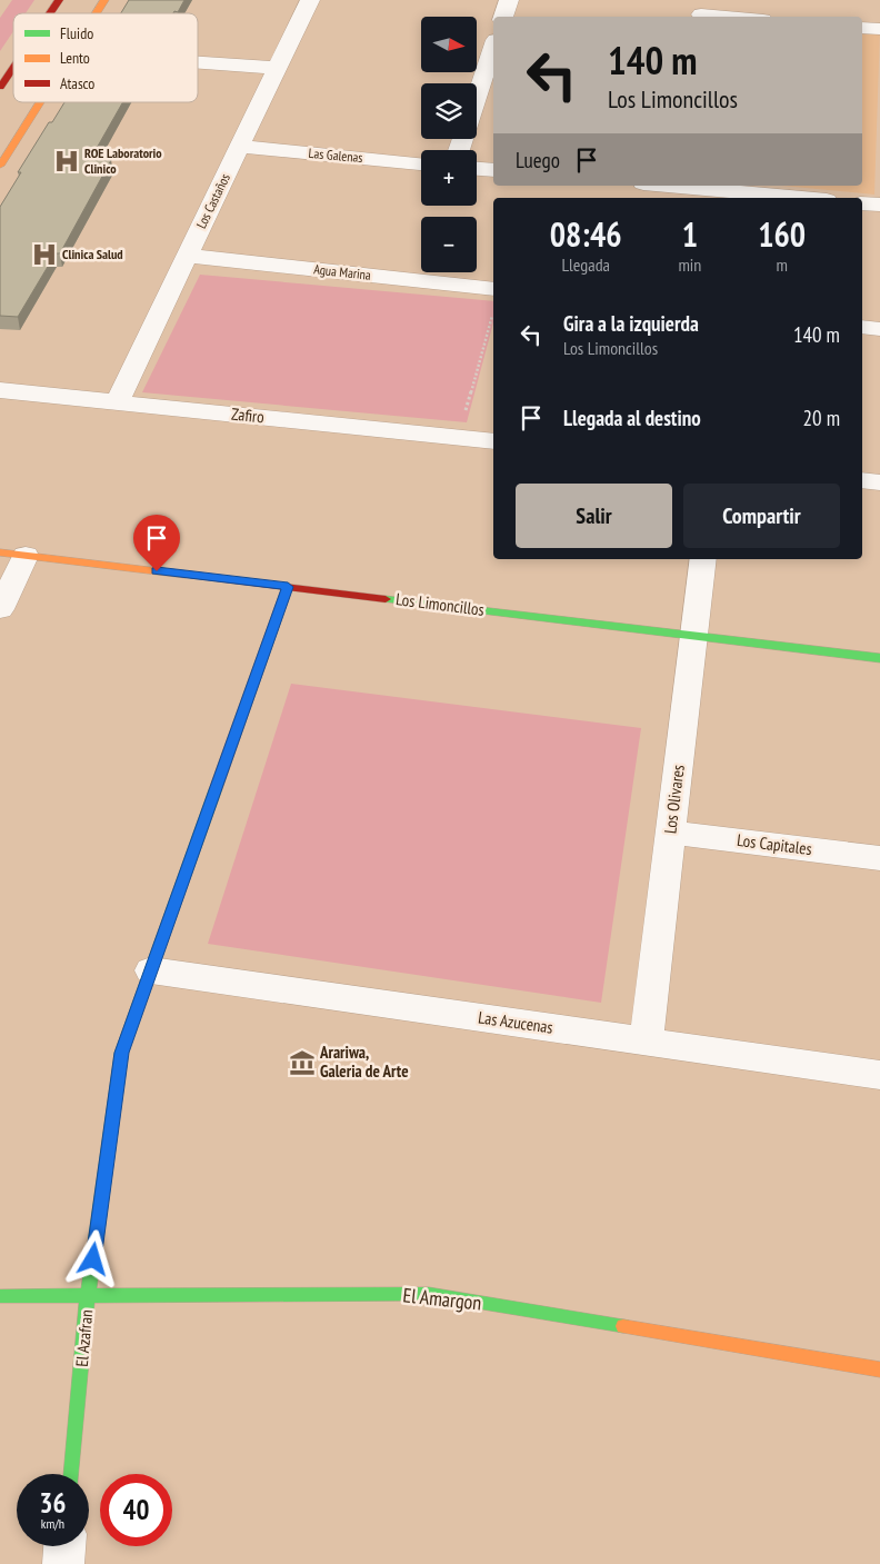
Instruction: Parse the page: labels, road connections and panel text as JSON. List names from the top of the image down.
{
  "streets": {
    "street": [
      "Las Galenas",
      "Los Castaños",
      "Agua Marina",
      "Zafiro",
      "Los Limoncillos",
      "Los Olivares",
      "Los Capitales",
      "Las Azucenas",
      "El Amargon",
      "El Azafran"
    ]
  },
  "crossings": [
    ["Las Galenas", "Los Castaños"],
    ["Los Castaños", "Agua Marina"],
    ["Los Castaños", "Zafiro"],
    ["Los Limoncillos", "Los Olivares"],
    ["Los Limoncillos", "El Azafran"],
    ["Los Olivares", "Los Capitales"],
    ["Los Olivares", "Las Azucenas"],
    ["Las Azucenas", "El Azafran"],
    ["El Amargon", "El Azafran"]
  ],
  "places": {
    "hospital": ["ROE Laboratorio Clinico", "Clinica Salud"],
    "museum": ["Arariwa, Galeria de Arte"]
  },
  "legend": ["Fluido", "Lento", "Atasco"],
  "north": "right",
  "page": {
    "map_buttons": ["+", "−"],
    "turn": ["140 m", "Los Limoncillos"],
    "then": "Luego",
    "eta": [
      "08:46",
      "Llegada",
      "1",
      "min",
      "160",
      "m"
    ],
    "list": [
      {
        "name": "Gira a la izquierda",
        "note": "Los Limoncillos",
        "value": "140 m"
      },
      {
        "name": "Llegada al destino",
        "value": "20 m"
      }
    ],
    "buttons": ["Salir", "Compartir"],
    "speed": "36 km/h",
    "limit": "40"
  }
}
